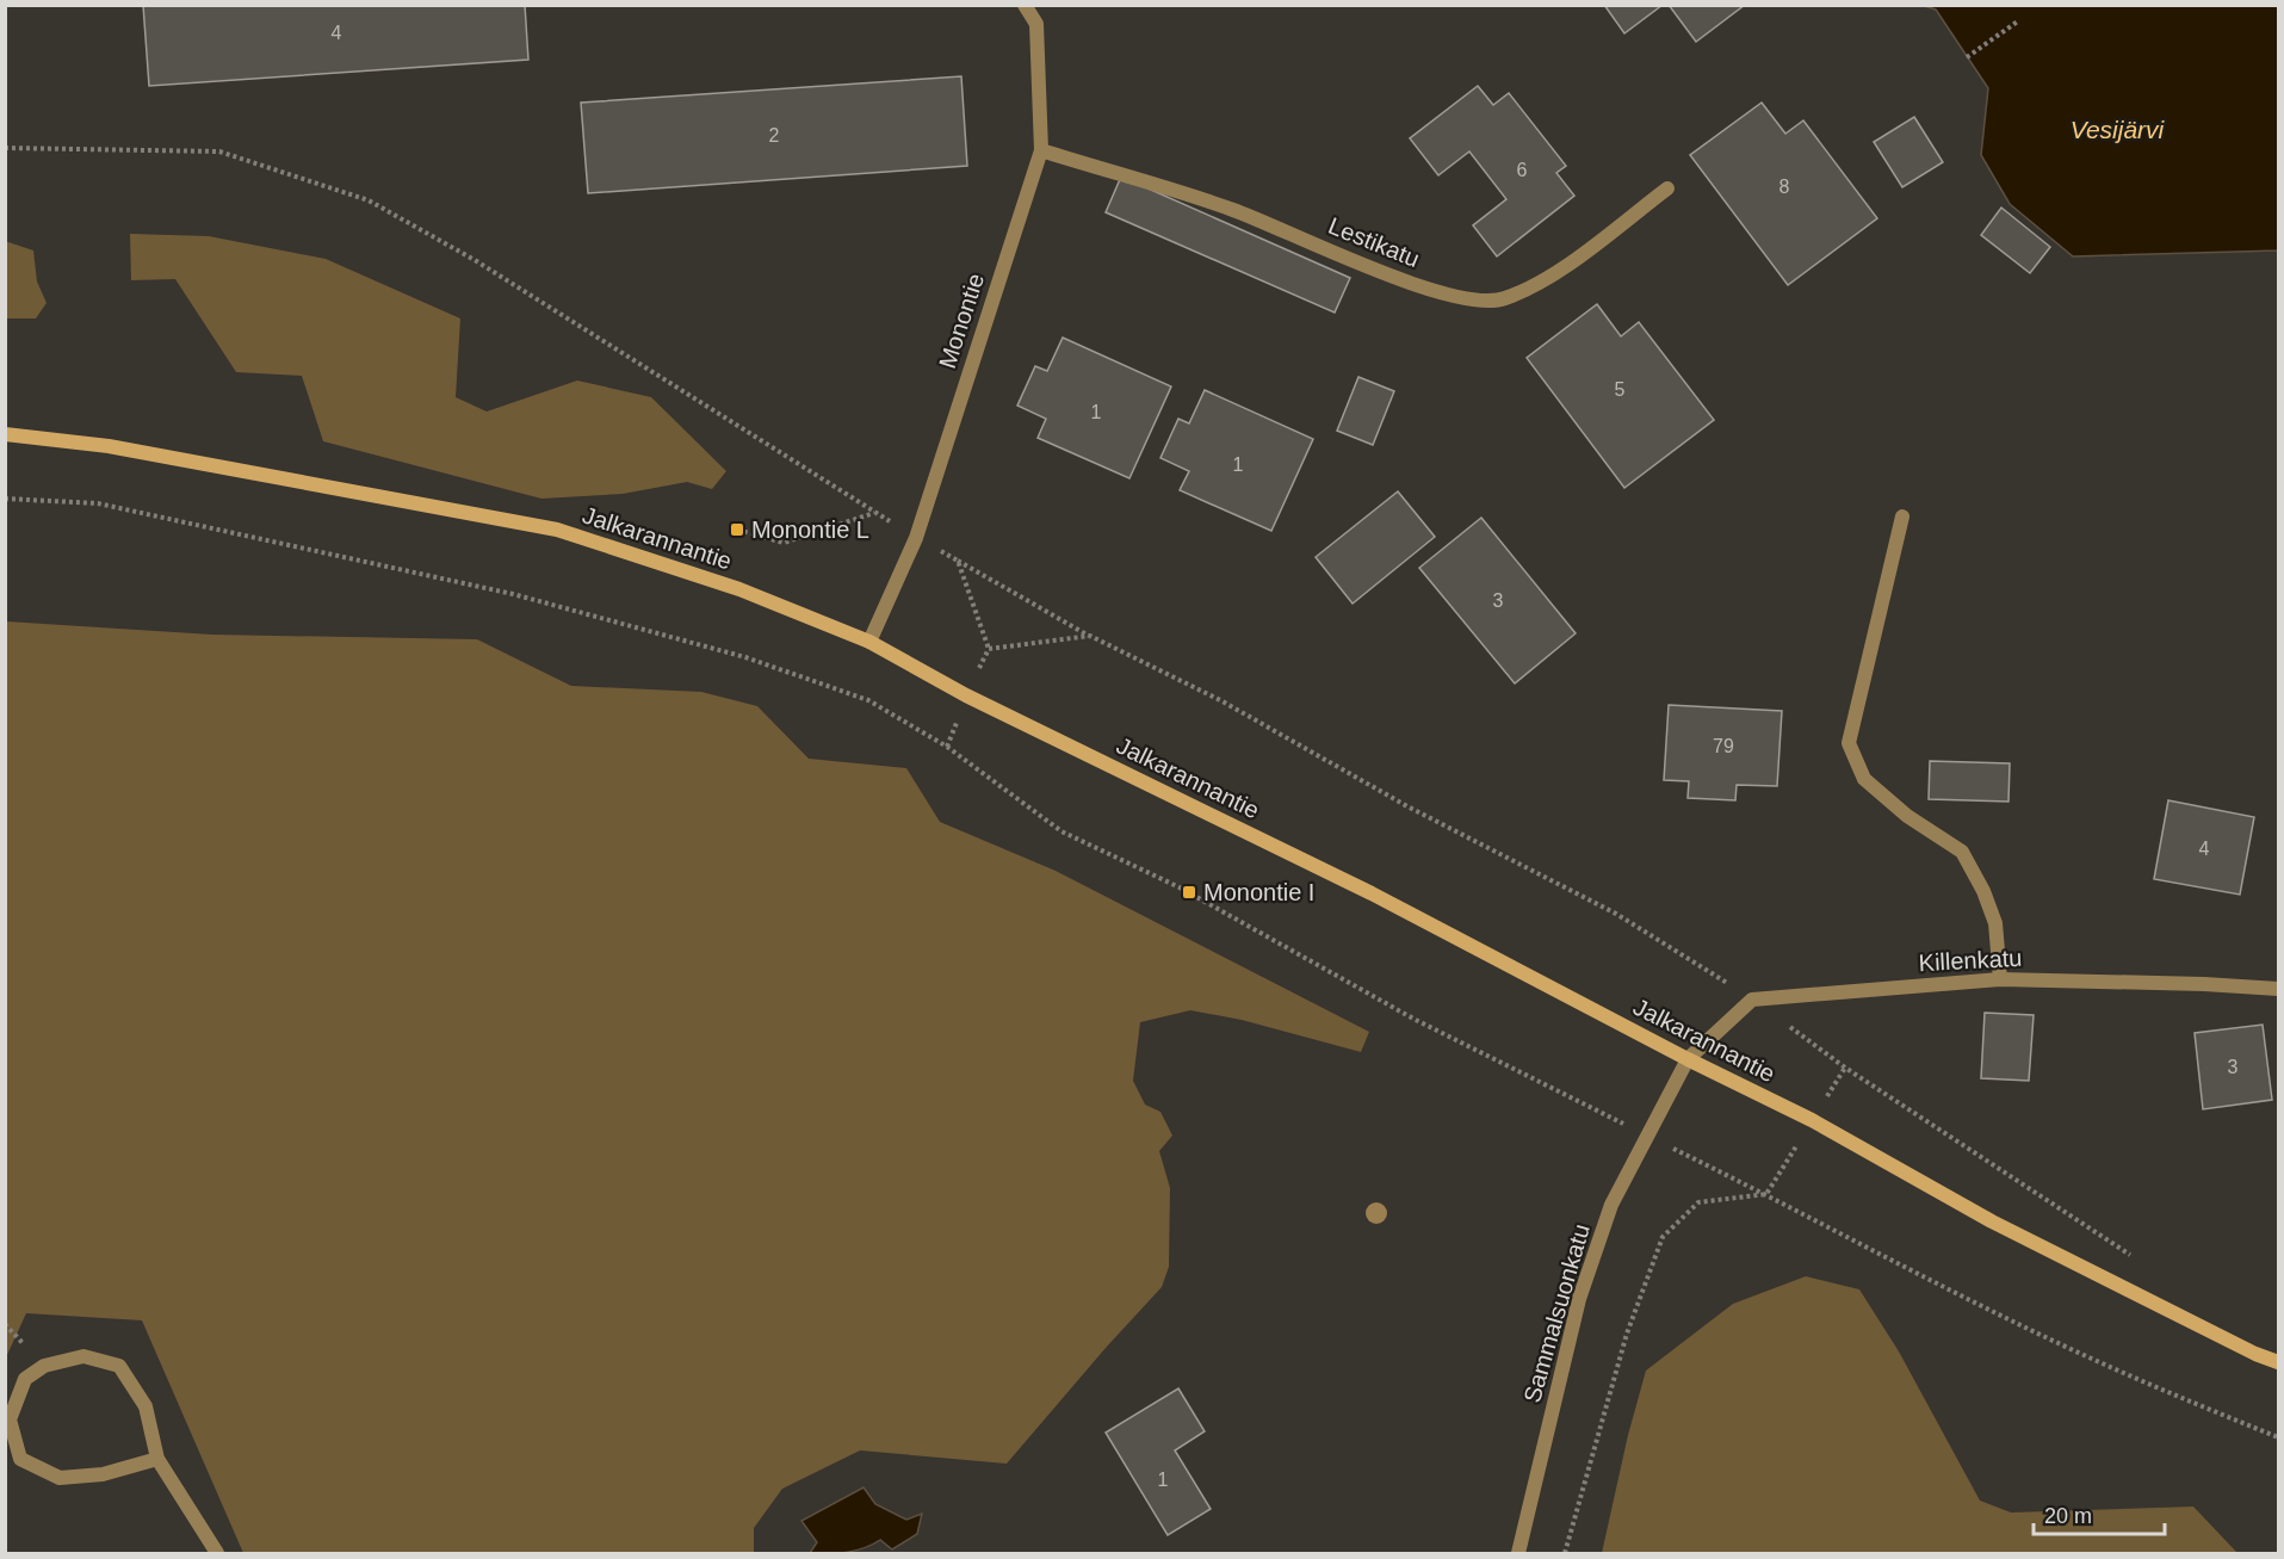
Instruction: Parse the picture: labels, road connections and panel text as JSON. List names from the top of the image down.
{
  "streets": {
    "main road": ["Jalkarannantie"],
    "street": [
      "Lestikatu",
      "Monontie",
      "Killenkatu",
      "Sammalsuonkatu"
    ]
  },
  "crossings": [
    ["Lestikatu", "Monontie"],
    ["Monontie", "Jalkarannantie"],
    ["Jalkarannantie", "Sammalsuonkatu"]
  ],
  "water": ["Vesijärvi"],
  "places": {
    "transit": ["Monontie L", "Monontie I"]
  },
  "house_numbers": [
    "4",
    "2",
    "6",
    "8",
    "5",
    "1",
    "1",
    "3",
    "79",
    "4",
    "3",
    "1"
  ],
  "scale_bar": "20 m"
}
